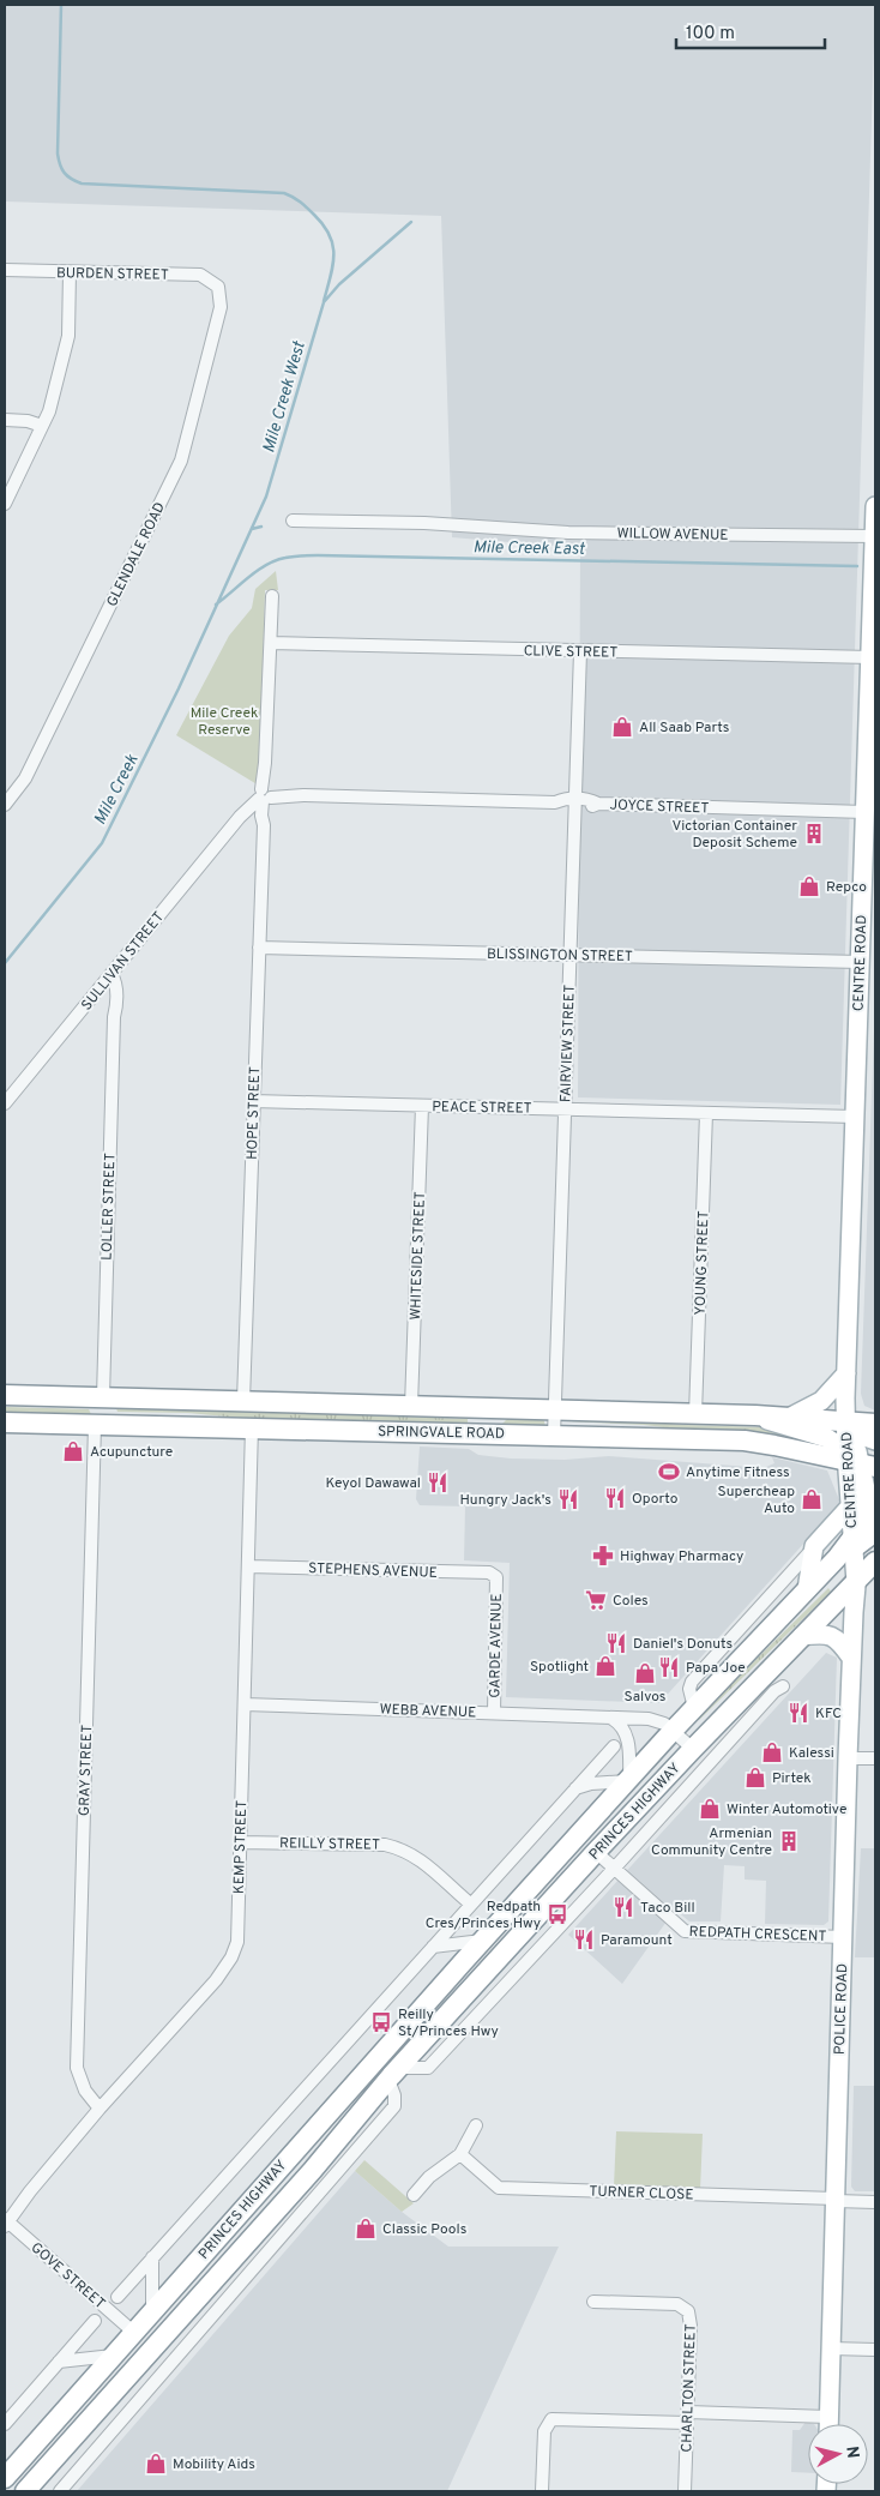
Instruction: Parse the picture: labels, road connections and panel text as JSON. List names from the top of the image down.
{
  "streets": {
    "highway": ["SPRINGVALE ROAD", "PRINCES HIGHWAY"],
    "main road": ["CENTRE ROAD", "POLICE ROAD"],
    "street": [
      "BURDEN STREET",
      "WILLOW AVENUE",
      "GLENDALE ROAD",
      "CLIVE STREET",
      "JOYCE STREET",
      "BLISSINGTON STREET",
      "SULLIVAN STREET",
      "FAIRVIEW STREET",
      "PEACE STREET",
      "HOPE STREET",
      "LOLLER STREET",
      "WHITESIDE STREET",
      "YOUNG STREET",
      "STEPHENS AVENUE",
      "GARDE AVENUE",
      "WEBB AVENUE",
      "GRAY STREET",
      "REILLY STREET",
      "KEMP STREET",
      "REDPATH CRESCENT",
      "TURNER CLOSE",
      "GOVE STREET",
      "CHARLTON STREET"
    ]
  },
  "crossings": [
    ["BURDEN STREET", "GLENDALE ROAD"],
    ["WILLOW AVENUE", "CENTRE ROAD"],
    ["CLIVE STREET", "CENTRE ROAD"],
    ["CLIVE STREET", "FAIRVIEW STREET"],
    ["CLIVE STREET", "HOPE STREET"],
    ["JOYCE STREET", "SULLIVAN STREET"],
    ["JOYCE STREET", "CENTRE ROAD"],
    ["JOYCE STREET", "FAIRVIEW STREET"],
    ["JOYCE STREET", "HOPE STREET"],
    ["BLISSINGTON STREET", "CENTRE ROAD"],
    ["BLISSINGTON STREET", "FAIRVIEW STREET"],
    ["BLISSINGTON STREET", "HOPE STREET"],
    ["SULLIVAN STREET", "HOPE STREET"],
    ["SULLIVAN STREET", "LOLLER STREET"],
    ["CENTRE ROAD", "PEACE STREET"],
    ["CENTRE ROAD", "SPRINGVALE ROAD"],
    ["CENTRE ROAD", "PRINCES HIGHWAY"],
    ["CENTRE ROAD", "POLICE ROAD"],
    ["FAIRVIEW STREET", "PEACE STREET"],
    ["FAIRVIEW STREET", "SPRINGVALE ROAD"],
    ["PEACE STREET", "HOPE STREET"],
    ["PEACE STREET", "WHITESIDE STREET"],
    ["PEACE STREET", "YOUNG STREET"],
    ["HOPE STREET", "SPRINGVALE ROAD"],
    ["LOLLER STREET", "SPRINGVALE ROAD"],
    ["WHITESIDE STREET", "SPRINGVALE ROAD"],
    ["YOUNG STREET", "SPRINGVALE ROAD"],
    ["SPRINGVALE ROAD", "GRAY STREET"],
    ["SPRINGVALE ROAD", "KEMP STREET"],
    ["STEPHENS AVENUE", "GARDE AVENUE"],
    ["STEPHENS AVENUE", "KEMP STREET"],
    ["GARDE AVENUE", "WEBB AVENUE"],
    ["WEBB AVENUE", "PRINCES HIGHWAY"],
    ["WEBB AVENUE", "KEMP STREET"],
    ["GRAY STREET", "KEMP STREET"],
    ["PRINCES HIGHWAY", "REDPATH CRESCENT"],
    ["PRINCES HIGHWAY", "POLICE ROAD"],
    ["PRINCES HIGHWAY", "GOVE STREET"],
    ["REILLY STREET", "KEMP STREET"],
    ["KEMP STREET", "GOVE STREET"],
    ["REDPATH CRESCENT", "POLICE ROAD"],
    ["POLICE ROAD", "TURNER CLOSE"]
  ],
  "water": ["Mile Creek West", "Mile Creek East", "Mile Creek"],
  "parks": ["Mile Creek Reserve"],
  "places": {
    "shop": [
      "All Saab Parts",
      "Repco",
      "Acupuncture",
      "Supercheap Auto",
      "Spotlight",
      "Salvos",
      "Kalessi",
      "Pirtek",
      "Winter Automotive",
      "Classic Pools",
      "Mobility Aids"
    ],
    "building": ["Victorian Container Deposit Scheme", "Armenian Community Centre"],
    "sports": ["Anytime Fitness"],
    "restaurant": [
      "Keyol Dawawal",
      "Oporto",
      "Hungry Jack's",
      "Daniel's Donuts",
      "Papa Joe",
      "KFC",
      "Taco Bill",
      "Paramount"
    ],
    "pharmacy": ["Highway Pharmacy"],
    "supermarket": ["Coles"],
    "bus stop": ["Redpath Cres/Princes Hwy", "Reilly St/Princes Hwy"]
  },
  "scale_bar": "100 m",
  "north": "right"
}
